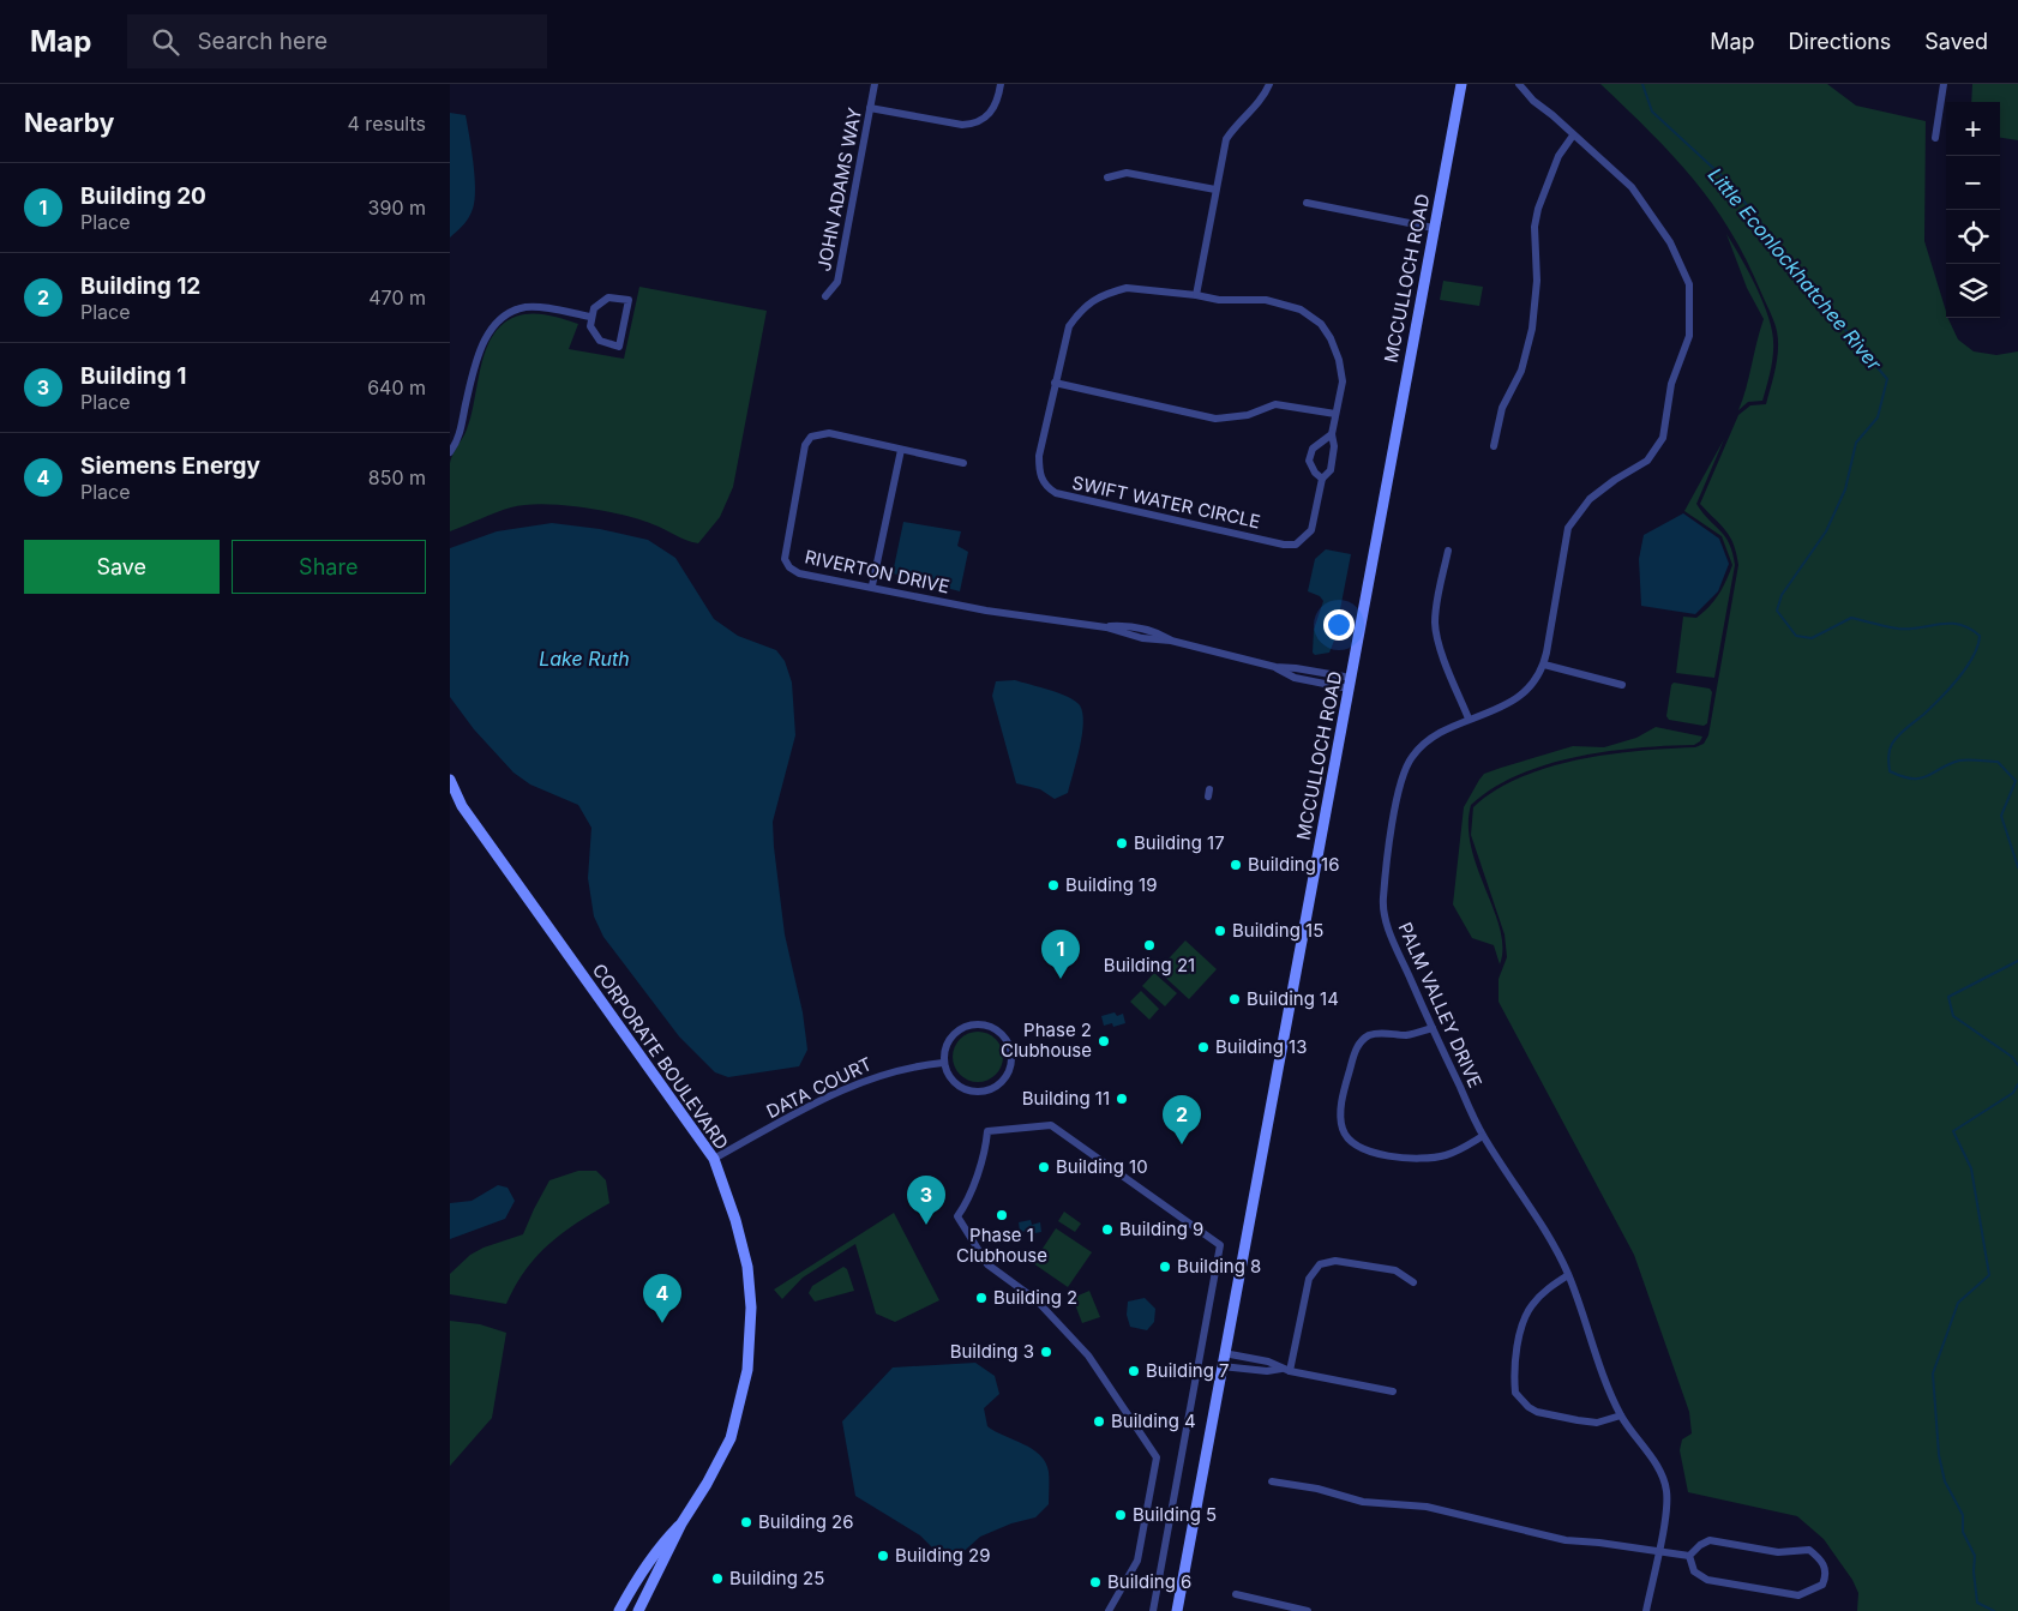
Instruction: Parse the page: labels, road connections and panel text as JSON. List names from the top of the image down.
{
  "streets": {
    "street": [
      "JOHN ADAMS WAY",
      "MCCULLOCH ROAD",
      "SWIFT WATER CIRCLE",
      "RIVERTON DRIVE",
      "PALM VALLEY DRIVE",
      "CORPORATE BOULEVARD",
      "DATA COURT"
    ]
  },
  "crossings": [
    ["MCCULLOCH ROAD", "RIVERTON DRIVE"],
    ["CORPORATE BOULEVARD", "DATA COURT"]
  ],
  "water": ["Little Econlockhatchee River", "Lake Ruth"],
  "places": [
    "Building 17",
    "Building 16",
    "Building 19",
    "Building 15",
    "Building 21",
    "Building 14",
    "Phase 2 Clubhouse",
    "Building 13",
    "Building 11",
    "Building 10",
    "Phase 1 Clubhouse",
    "Building 9",
    "Building 8",
    "Building 2",
    "Building 3",
    "Building 7",
    "Building 4",
    "Building 5",
    "Building 26",
    "Building 29",
    "Building 25",
    "Building 6"
  ],
  "page": {
    "header": "Map",
    "search": "Search here",
    "nav": ["Map", "Directions", "Saved"],
    "heading": ["Nearby", "4 results"],
    "map_buttons": ["+", "−"],
    "list": [
      {
        "mark": "1",
        "name": "Building 20",
        "note": "Place",
        "value": "390 m"
      },
      {
        "mark": "2",
        "name": "Building 12",
        "note": "Place",
        "value": "470 m"
      },
      {
        "mark": "3",
        "name": "Building 1",
        "note": "Place",
        "value": "640 m"
      },
      {
        "mark": "4",
        "name": "Siemens Energy",
        "note": "Place",
        "value": "850 m"
      }
    ],
    "buttons": ["Save", "Share"],
    "pins": [
      "1",
      "2",
      "3",
      "4"
    ]
  }
}
